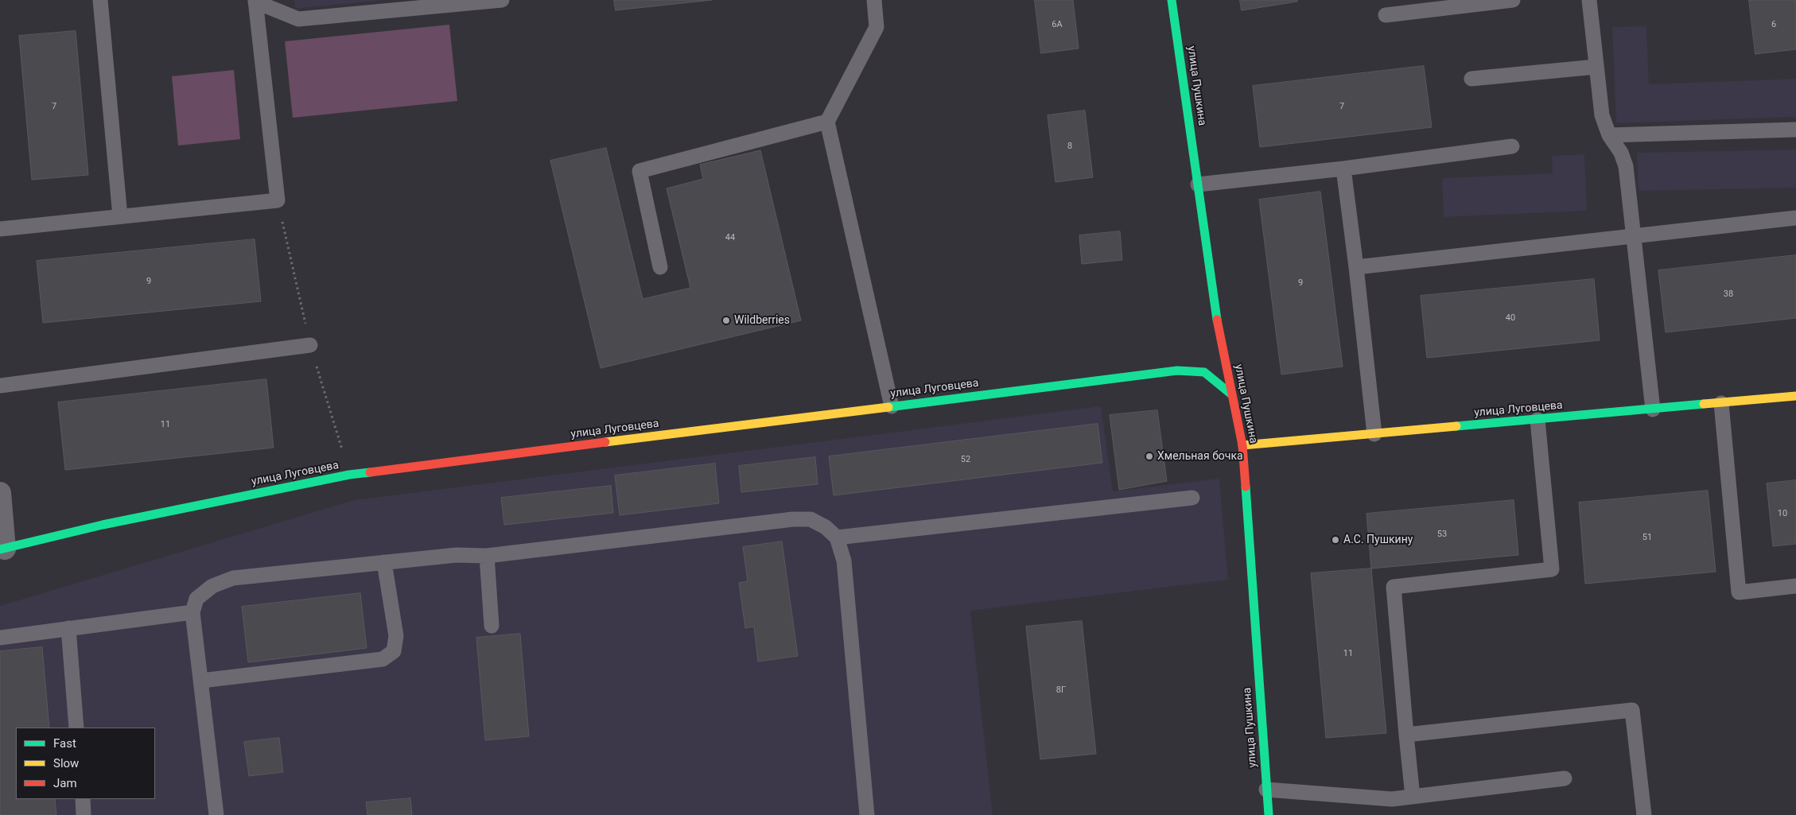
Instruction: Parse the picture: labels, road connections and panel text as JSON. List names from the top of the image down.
{
  "streets": {
    "street": ["улица Пушкина", "улица Луговцева"]
  },
  "crossings": [
    ["улица Пушкина", "улица Луговцева"]
  ],
  "places": ["Wildberries", "Хмельная бочка", "А.С. Пушкину"],
  "house_numbers": [
    "6А",
    "6",
    "7",
    "7",
    "8",
    "44",
    "9",
    "9",
    "38",
    "40",
    "11",
    "52",
    "10",
    "53",
    "51",
    "11",
    "8Г"
  ],
  "legend": ["Fast", "Slow", "Jam"]
}
